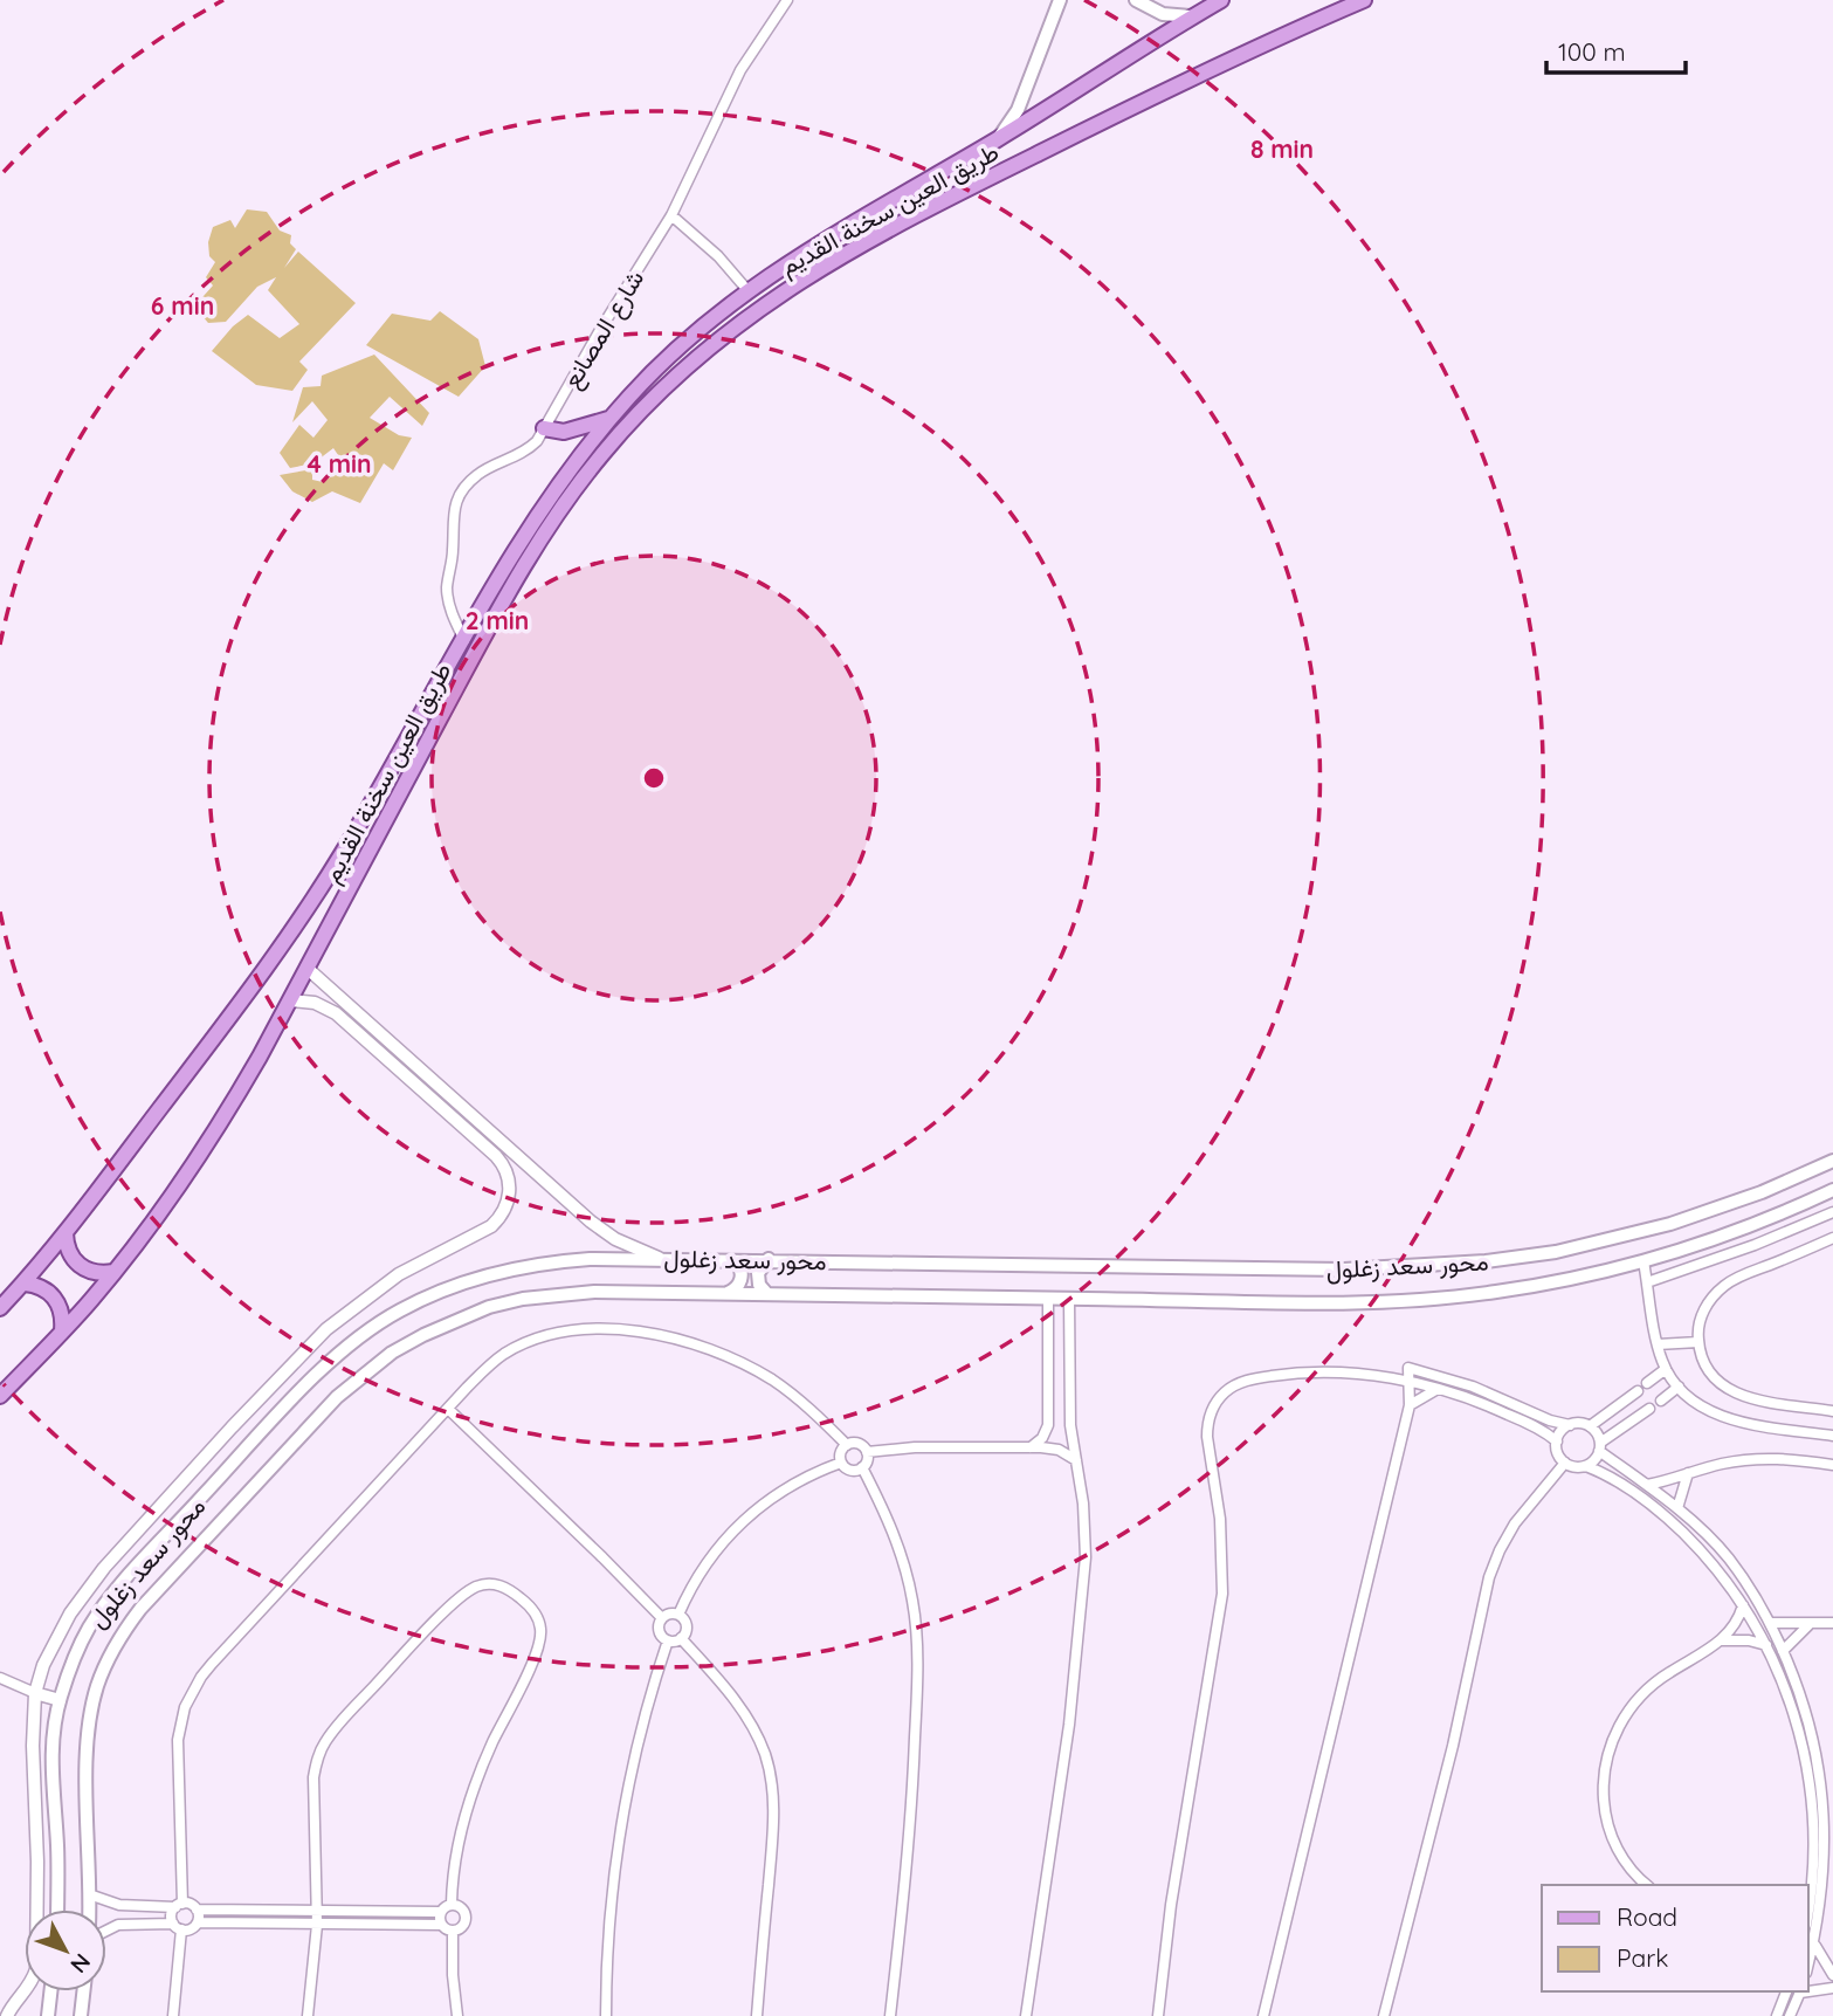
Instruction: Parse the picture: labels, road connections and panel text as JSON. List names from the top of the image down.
{
  "streets": {
    "main road": ["طريق العين سخنة القديم", "محور سعد زغلول"],
    "street": ["شارع المصانع"]
  },
  "crossings": [
    ["طريق العين سخنة القديم", "شارع المصانع"]
  ],
  "legend": ["Road", "Park"],
  "scale_bar": "100 m",
  "north": "bottom right",
  "rings": [
    "8 min",
    "6 min",
    "4 min",
    "2 min"
  ]
}
